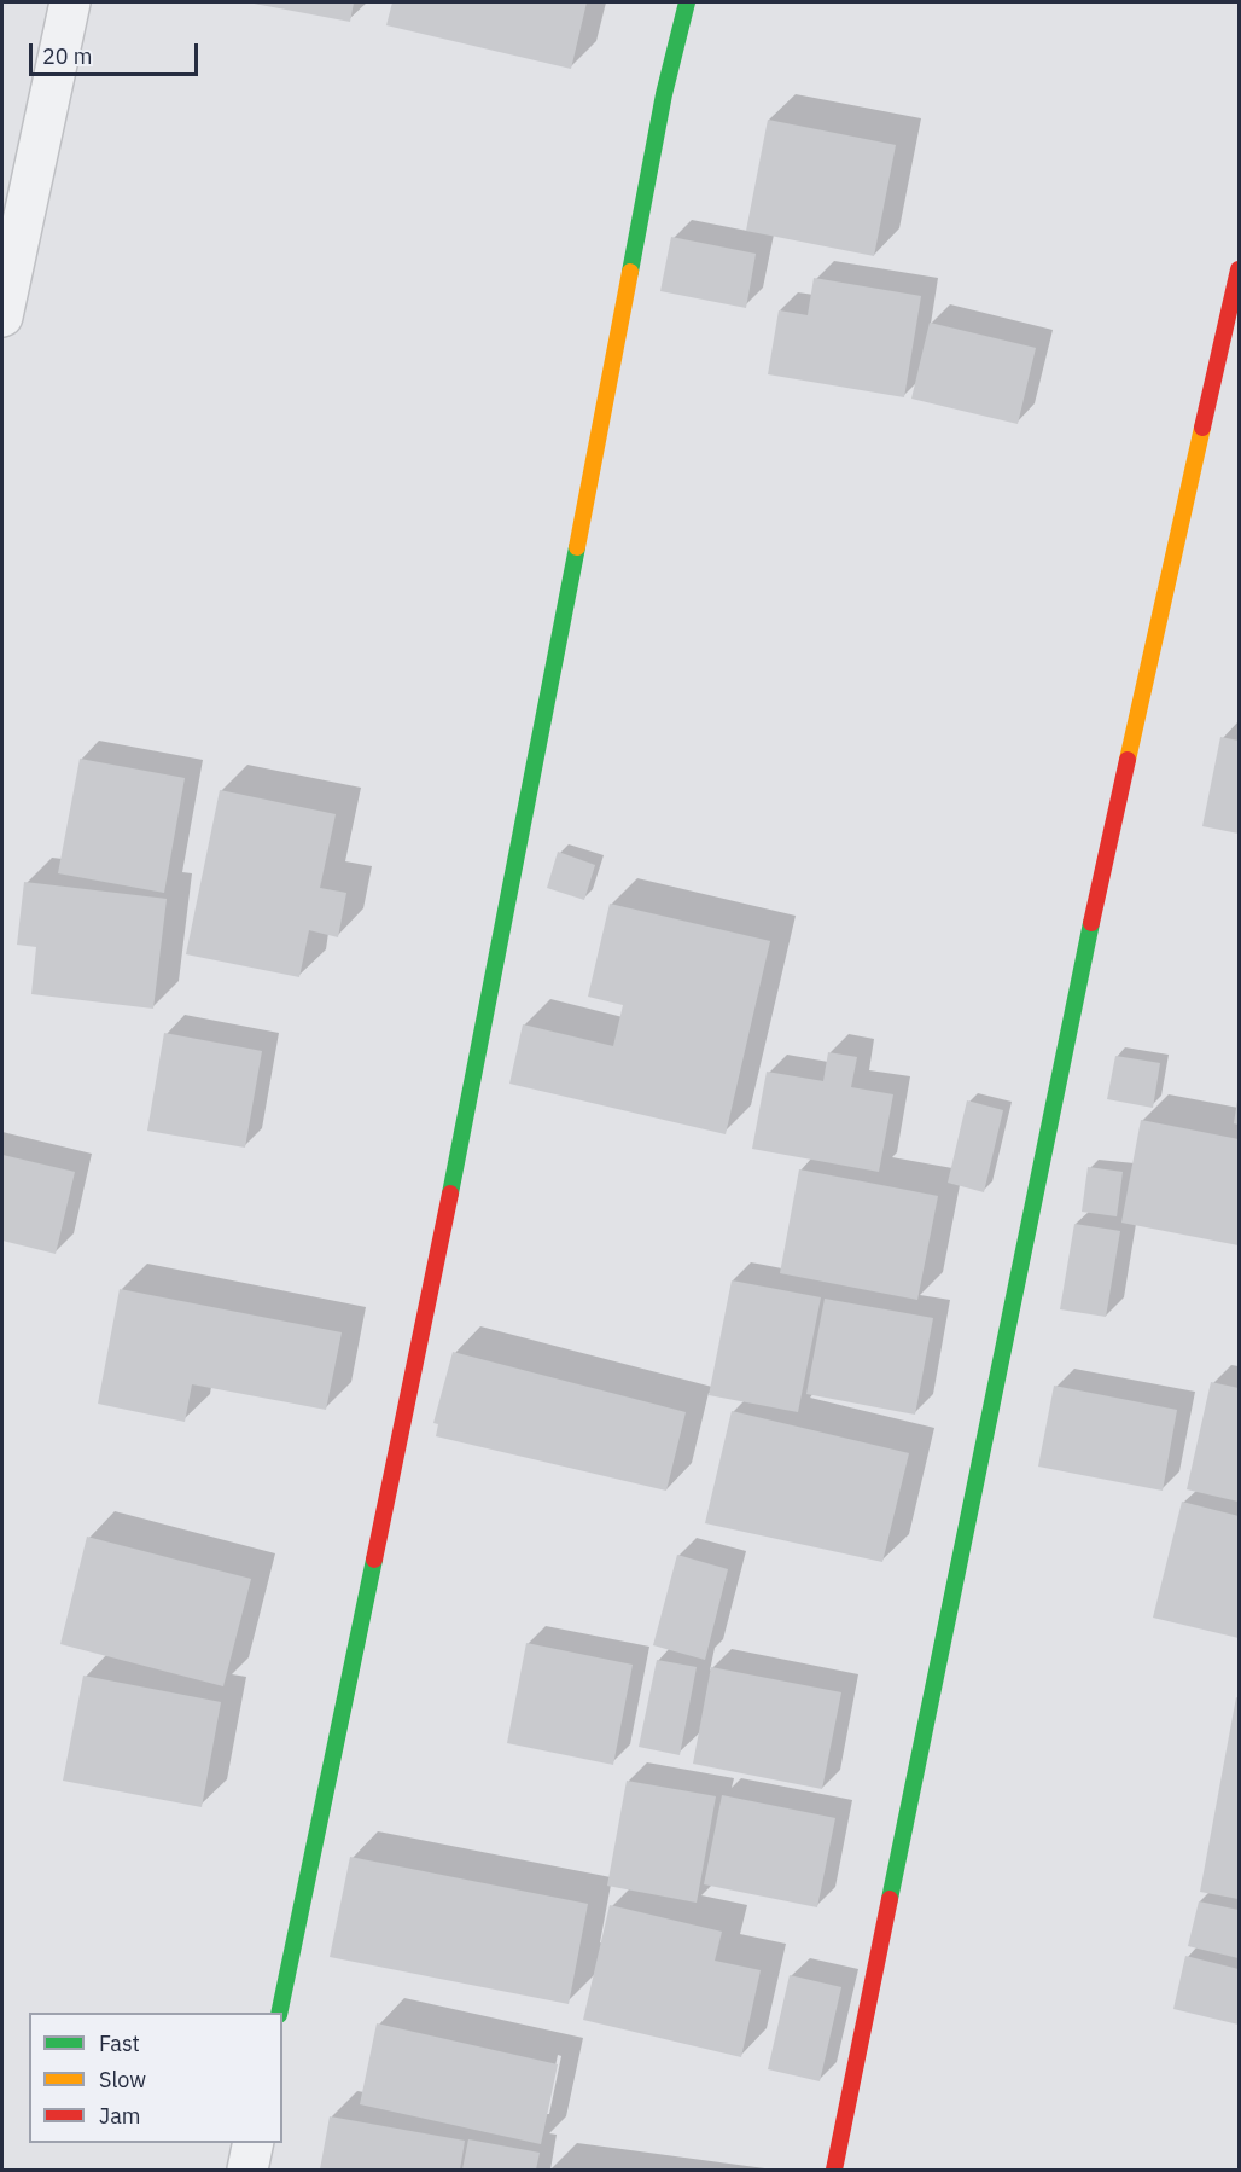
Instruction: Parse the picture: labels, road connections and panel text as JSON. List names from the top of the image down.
{
  "legend": ["Fast", "Slow", "Jam"],
  "scale_bar": "20 m"
}
